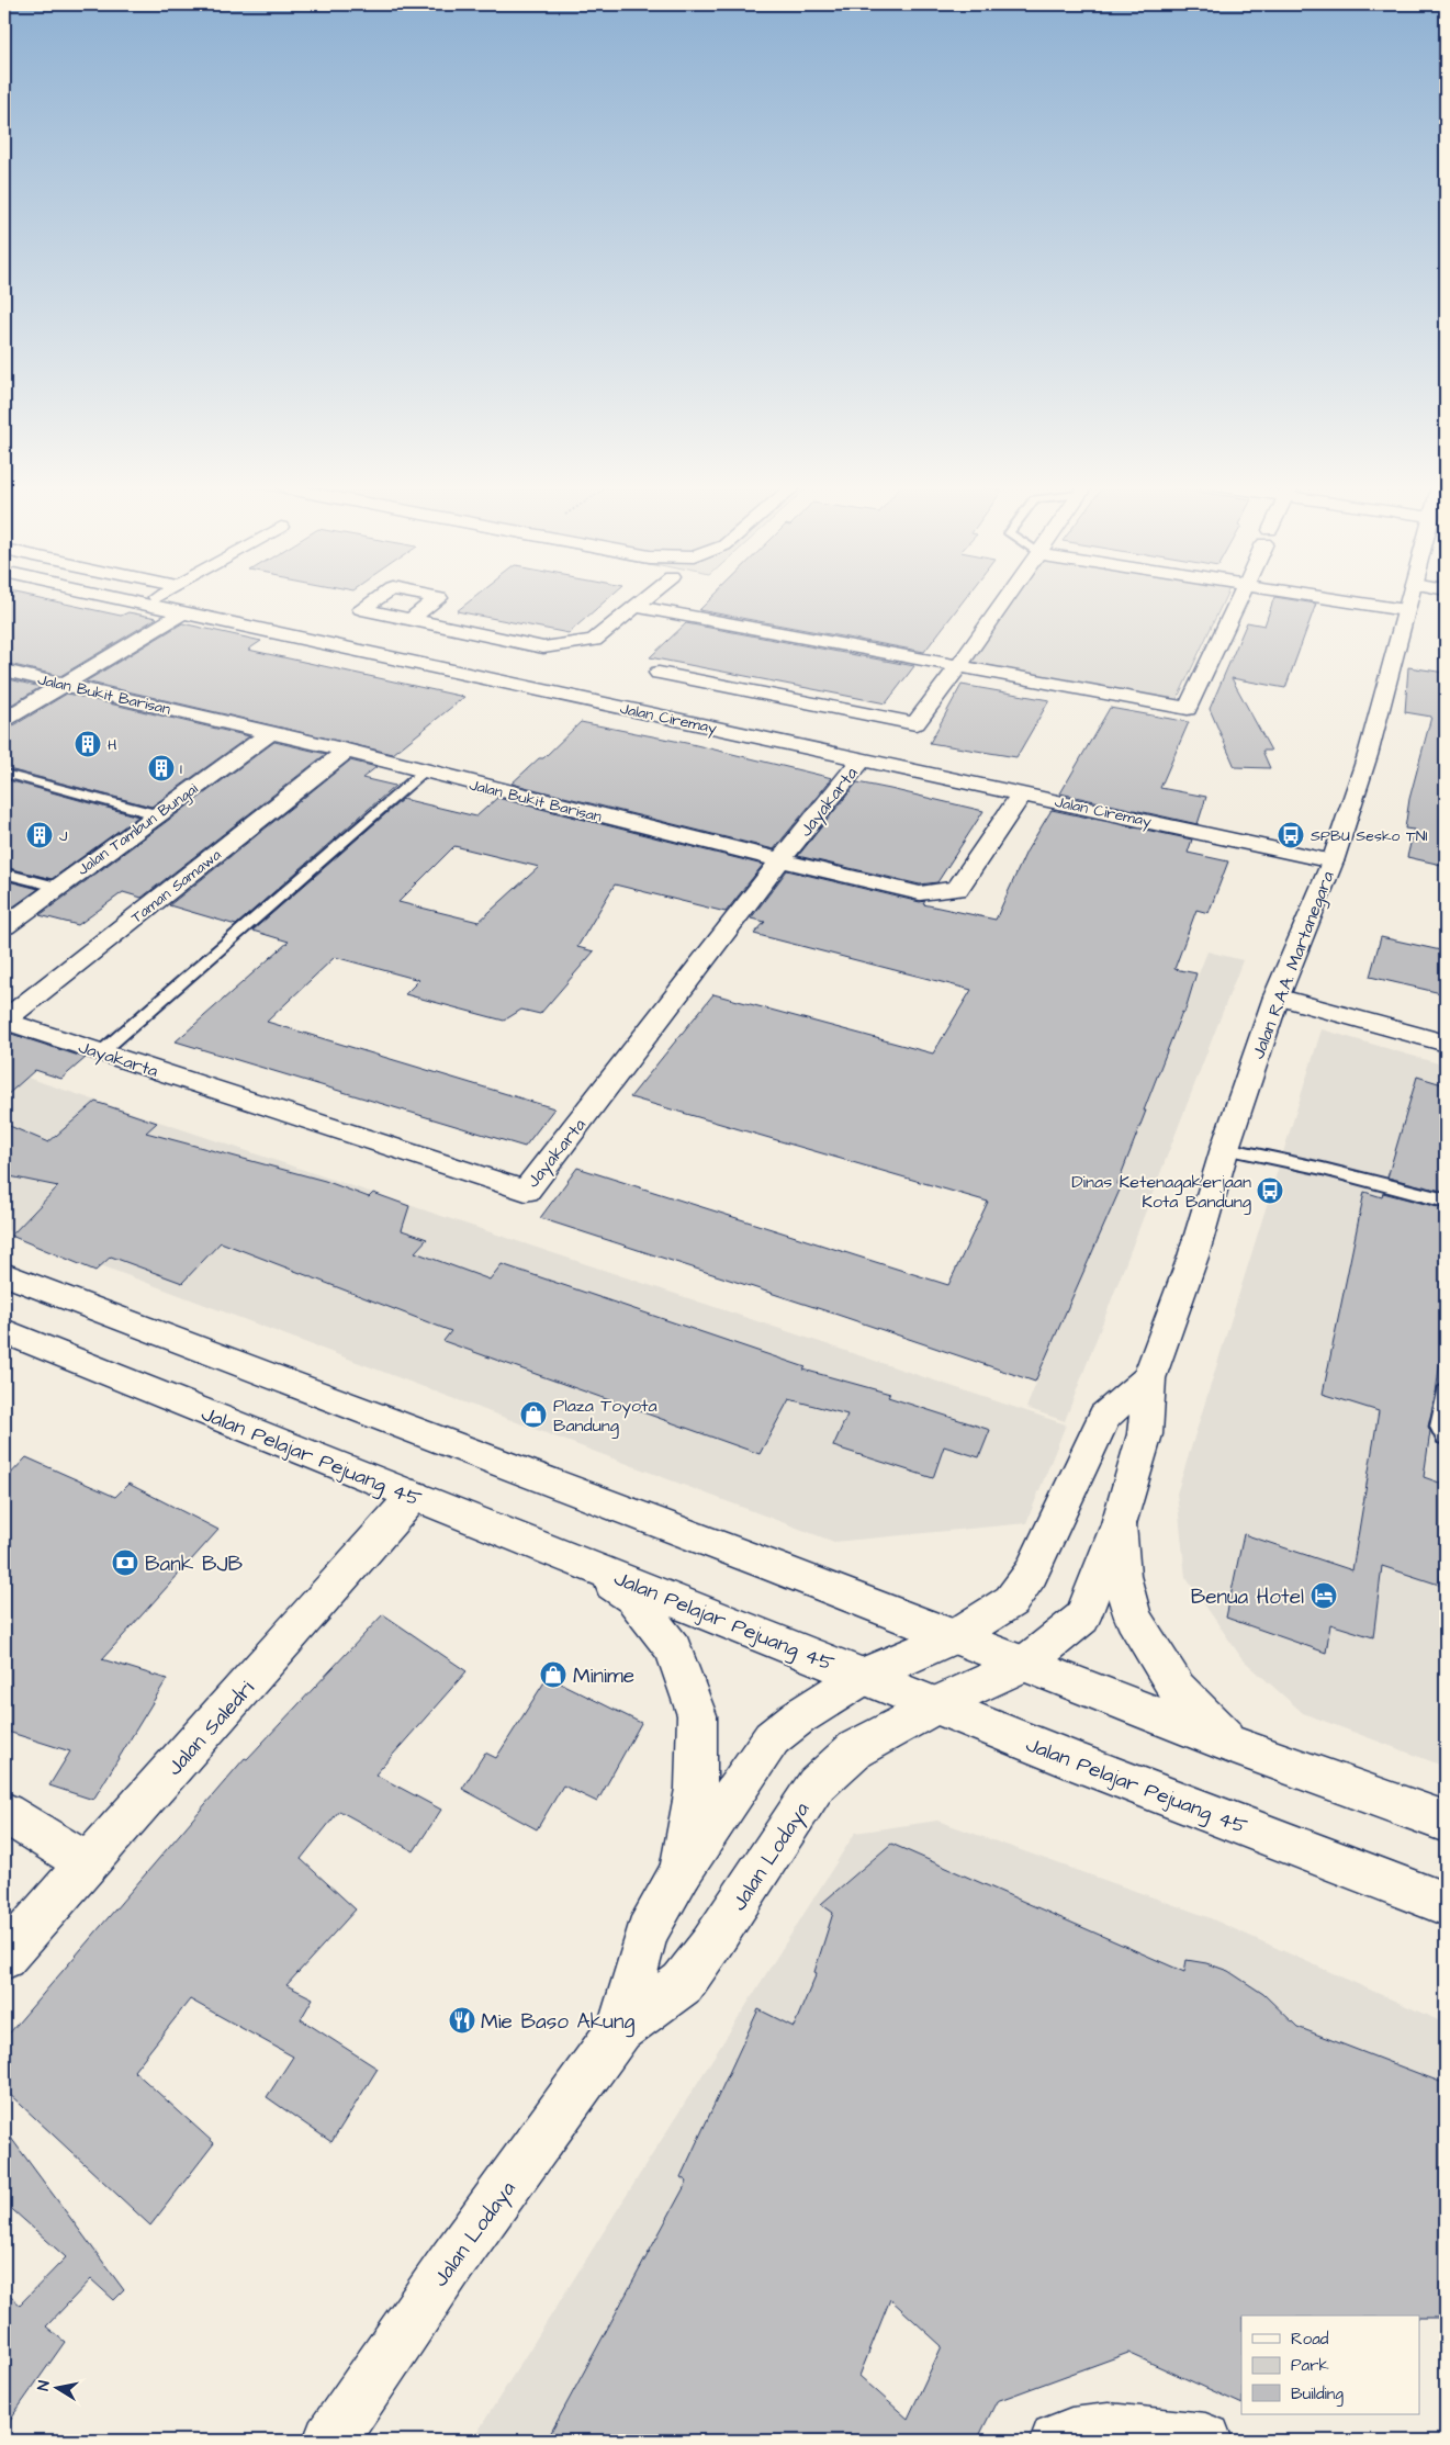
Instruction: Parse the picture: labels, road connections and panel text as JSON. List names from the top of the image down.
{
  "streets": {
    "street": [
      "Jalan Bukit Barisan",
      "Jalan Ciremay",
      "Jayakarta",
      "Jalan Tambun Bungai",
      "Taman Samawa",
      "Jalan R.A.A. Martanegara",
      "Jalan Pelajar Pejuang 45",
      "Jalan Saledri",
      "Jalan Lodaya"
    ]
  },
  "crossings": [
    ["Jalan Bukit Barisan", "Jalan Ciremay"],
    ["Jalan Bukit Barisan", "Jayakarta"],
    ["Jalan Bukit Barisan", "Jalan Tambun Bungai"],
    ["Jalan Bukit Barisan", "Taman Samawa"],
    ["Jalan Ciremay", "Jayakarta"],
    ["Jalan Ciremay", "Jalan R.A.A. Martanegara"],
    ["Jayakarta", "Taman Samawa"],
    ["Jalan R.A.A. Martanegara", "Jalan Pelajar Pejuang 45"],
    ["Jalan R.A.A. Martanegara", "Jalan Lodaya"],
    ["Jalan Pelajar Pejuang 45", "Jalan Saledri"],
    ["Jalan Pelajar Pejuang 45", "Jalan Lodaya"]
  ],
  "places": {
    "building": ["H", "I", "J"],
    "bus stop": ["SPBU Sesko TNI", "Dinas Ketenagakerjaan Kota Bandung"],
    "shop": ["Plaza Toyota Bandung", "Minime"],
    "bank": ["Bank BJB"],
    "hotel": ["Benua Hotel"],
    "restaurant": ["Mie Baso Akung"]
  },
  "legend": ["Road", "Park", "Building"],
  "north": "left"
}
